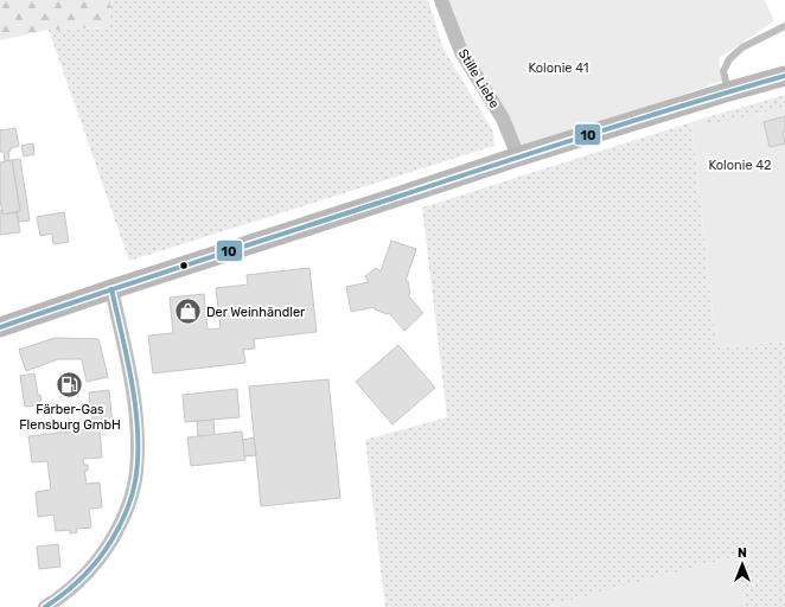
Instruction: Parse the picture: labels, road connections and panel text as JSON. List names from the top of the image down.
{
  "streets": {
    "street": ["Stille Liebe"]
  },
  "parks": ["Kolonie 41", "Kolonie 42"],
  "places": {
    "shop": ["Der Weinhändler"],
    "fuel station": ["Färber-Gas Flensburg GmbH"]
  },
  "lines": ["transit line 10"],
  "north": "top"
}
